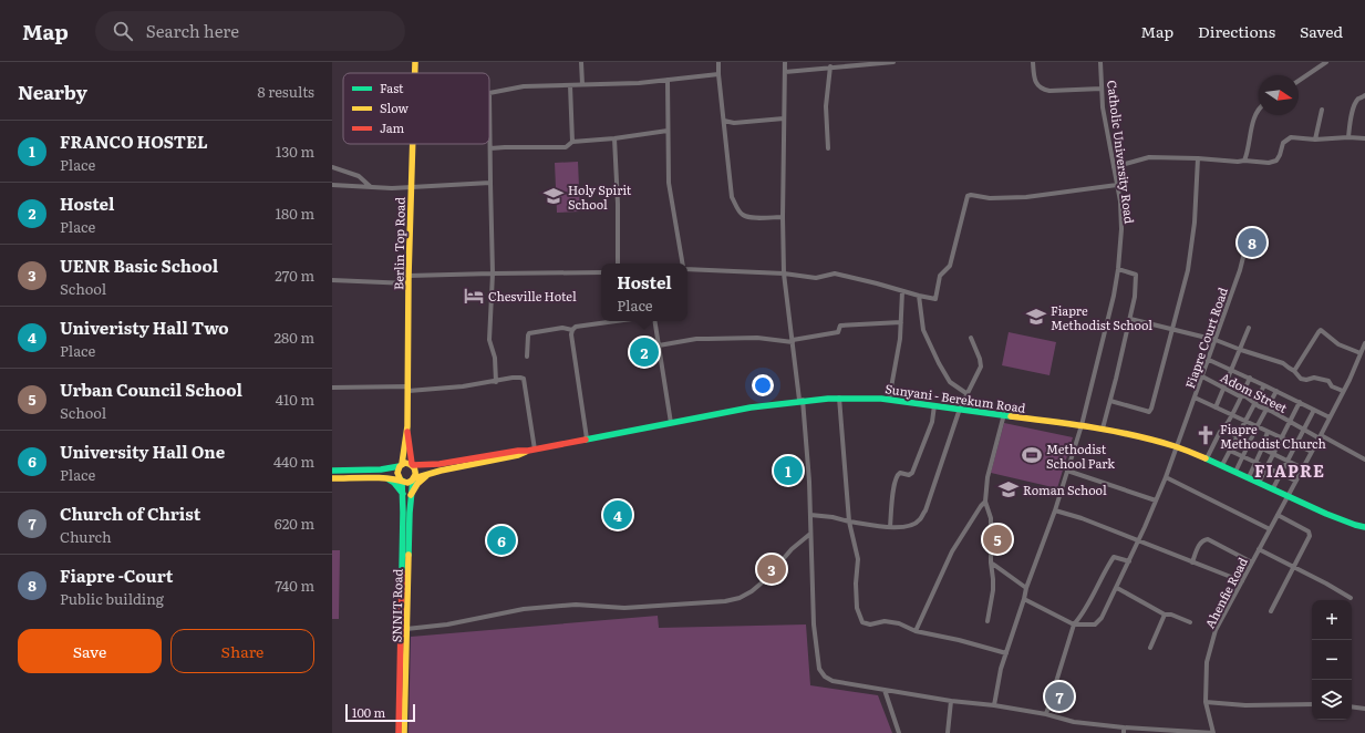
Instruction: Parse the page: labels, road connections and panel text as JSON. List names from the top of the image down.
{
  "streets": {
    "main road": ["Berlin Top Road", "Sunyani - Berekum Road", "SNNIT Road"],
    "street": [
      "Catholic University Road",
      "Fiapre Court Road",
      "Adom Street",
      "Ahenfie Road"
    ]
  },
  "crossings": [
    ["Catholic University Road", "Sunyani - Berekum Road"],
    ["Fiapre Court Road", "Adom Street"],
    ["Fiapre Court Road", "Sunyani - Berekum Road"],
    ["Adom Street", "Ahenfie Road"],
    ["Sunyani - Berekum Road", "Ahenfie Road"],
    ["Sunyani - Berekum Road", "SNNIT Road"]
  ],
  "districts": ["FIAPRE"],
  "places": {
    "school or university": ["Holy Spirit School", "Fiapre Methodist School", "Roman School"],
    "hotel": ["Chesville Hotel"],
    "church": ["Fiapre Methodist Church"],
    "sports": ["Methodist School Park"]
  },
  "legend": ["Fast", "Slow", "Jam"],
  "scale_bar": "100 m",
  "north": "right",
  "page": {
    "header": "Map",
    "search": "Search here",
    "nav": ["Map", "Directions", "Saved"],
    "heading": ["Nearby", "8 results"],
    "list": [
      {
        "mark": "1",
        "name": "FRANCO HOSTEL",
        "note": "Place",
        "value": "130 m"
      },
      {
        "mark": "2",
        "name": "Hostel",
        "note": "Place",
        "value": "180 m"
      },
      {
        "mark": "3",
        "name": "UENR Basic School",
        "note": "School",
        "value": "270 m"
      },
      {
        "mark": "4",
        "name": "Univeristy Hall Two",
        "note": "Place",
        "value": "280 m"
      },
      {
        "mark": "5",
        "name": "Urban Council School",
        "note": "School",
        "value": "410 m"
      },
      {
        "mark": "6",
        "name": "University Hall One",
        "note": "Place",
        "value": "440 m"
      },
      {
        "mark": "7",
        "name": "Church of Christ",
        "note": "Church",
        "value": "620 m"
      },
      {
        "mark": "8",
        "name": "Fiapre -Court",
        "note": "Public building",
        "value": "740 m"
      }
    ],
    "pins": [
      "8",
      "2",
      "1",
      "4",
      "5",
      "6",
      "3",
      "7"
    ],
    "popup": ["Hostel", "Place"],
    "map_buttons": ["+", "−"],
    "buttons": ["Save", "Share"],
    "scale": "100 m"
  }
}
